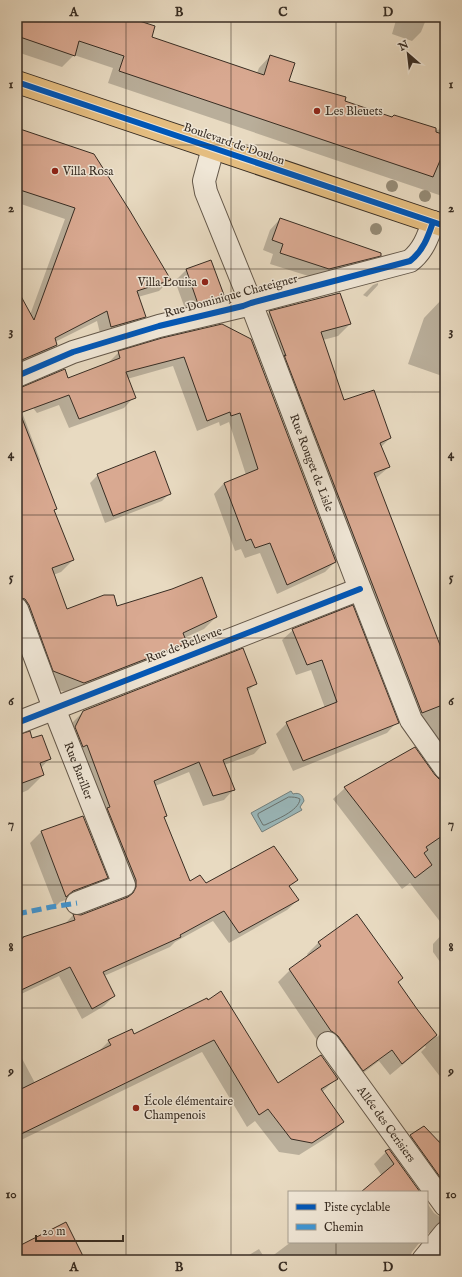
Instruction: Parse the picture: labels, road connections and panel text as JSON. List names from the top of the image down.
{
  "streets": {
    "main road": ["Boulevard de Doulon"],
    "street": [
      "Rue Dominique Chateigner",
      "Rue Rouget de Lisle",
      "Rue de Bellevue",
      "Rue Bariller",
      "Allée des Cerisiers"
    ]
  },
  "crossings": [
    ["Boulevard de Doulon", "Rue Dominique Chateigner"],
    ["Boulevard de Doulon", "Rue Rouget de Lisle"],
    ["Rue Dominique Chateigner", "Rue Rouget de Lisle"],
    ["Rue Rouget de Lisle", "Rue de Bellevue"],
    ["Rue de Bellevue", "Rue Bariller"]
  ],
  "places": [
    "Les Bleuets",
    "Villa Rosa",
    "Villa Louisa",
    "École élémentaire Champenois"
  ],
  "legend": ["Piste cyclable", "Chemin"],
  "scale_bar": "20 m",
  "north": "top left",
  "grid": {
    "columns": [
      "A",
      "B",
      "C",
      "D"
    ],
    "rows": [
      "1",
      "2",
      "3",
      "4",
      "5",
      "6",
      "7",
      "8",
      "9",
      "10"
    ]
  }
}
